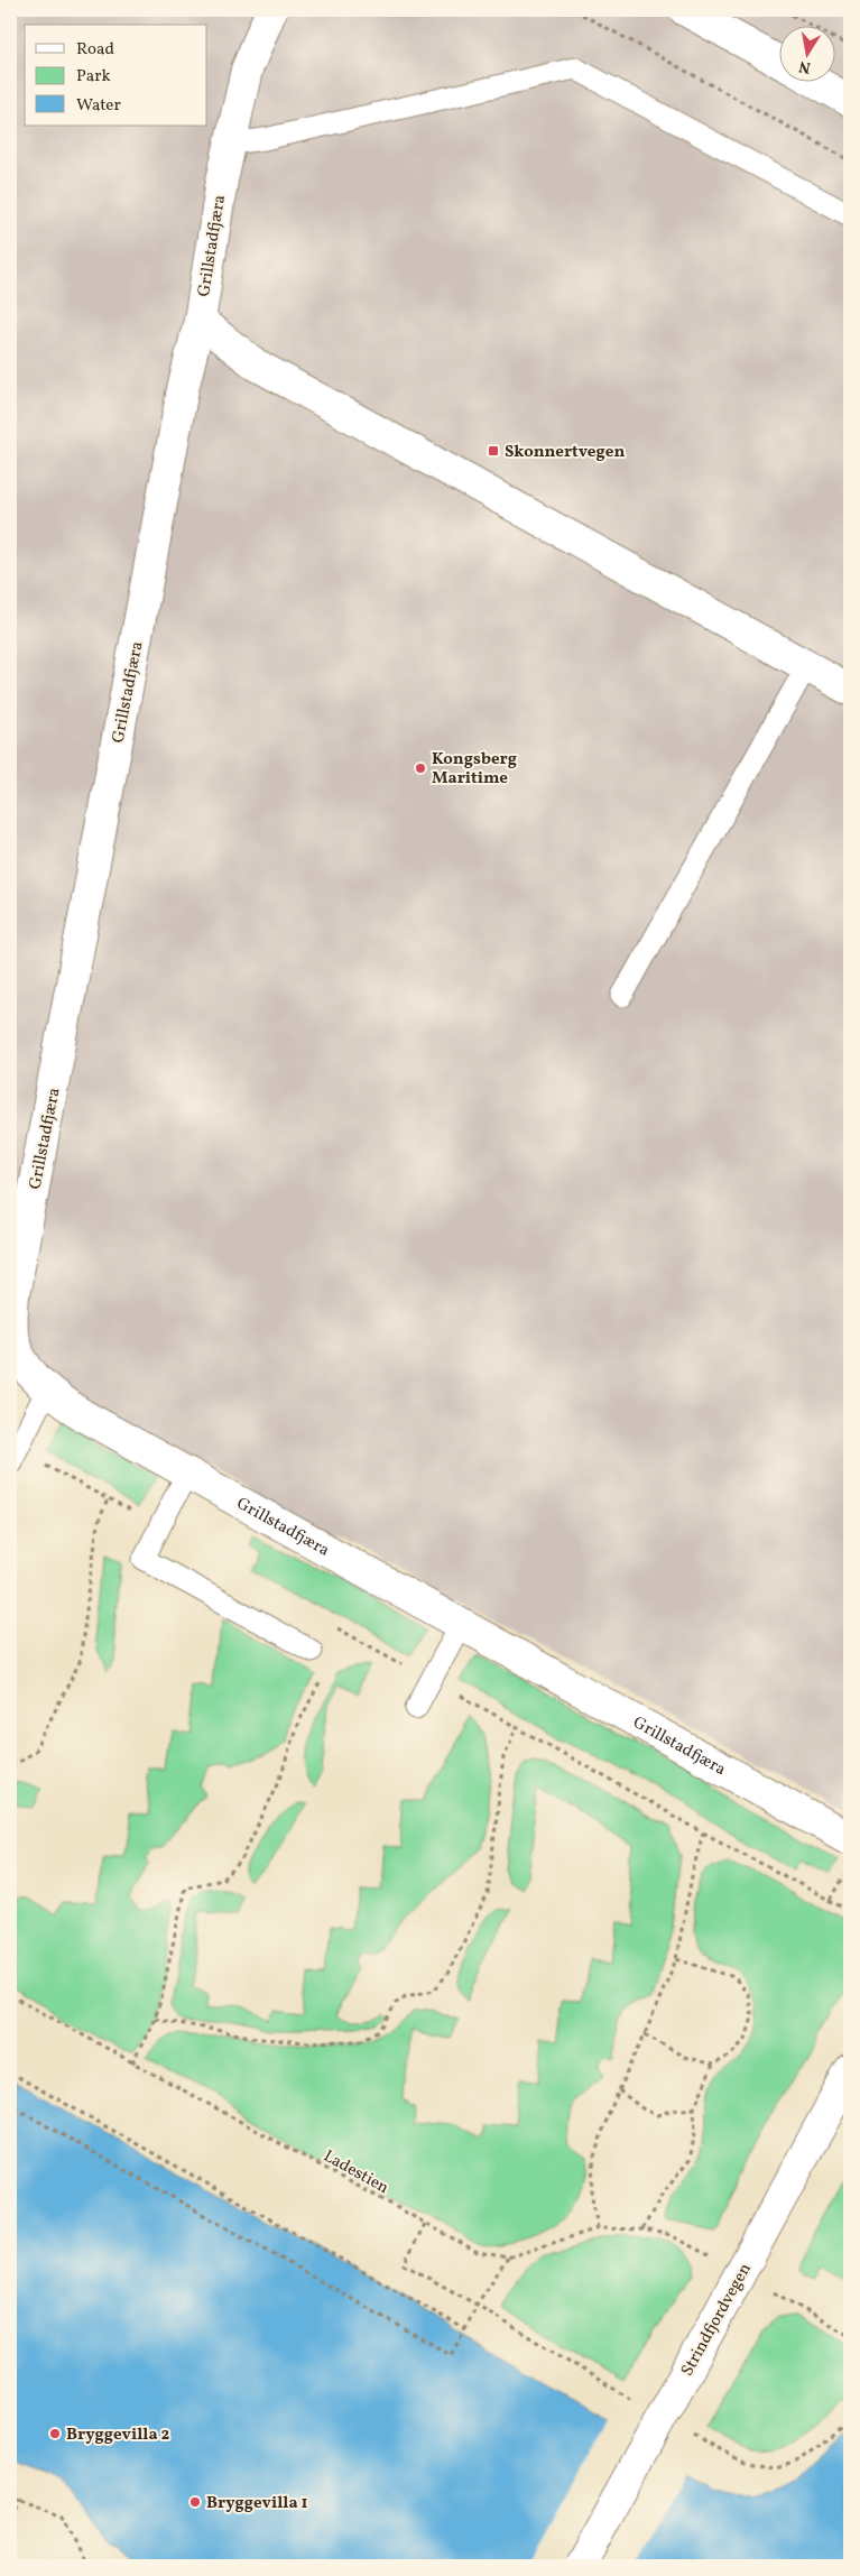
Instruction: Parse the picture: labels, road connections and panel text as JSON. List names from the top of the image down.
{
  "streets": {
    "street": ["Grillstadfjæra", "Strindfjordvegen"],
    "path": ["Ladestien"]
  },
  "places": {
    "transit": ["Skonnertvegen"],
    "other": ["Kongsberg Maritime", "Bryggevilla 2", "Bryggevilla 1"]
  },
  "legend": ["Road", "Park", "Water"],
  "north": "bottom"
}
